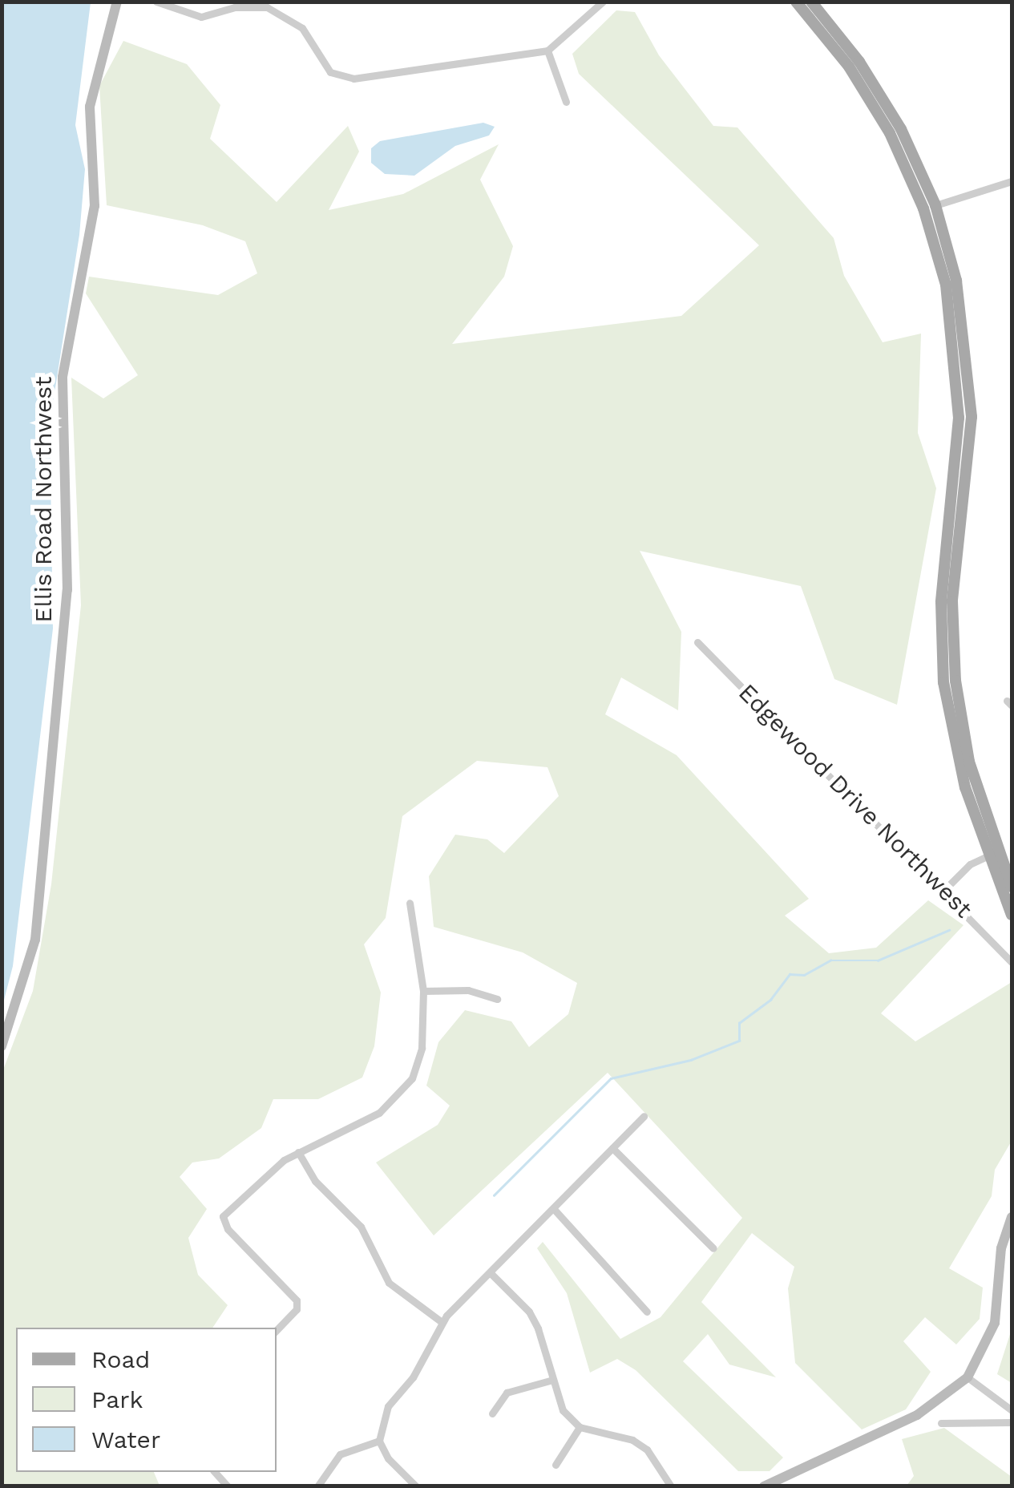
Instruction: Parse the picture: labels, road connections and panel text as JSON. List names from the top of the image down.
{
  "streets": {
    "street": ["Ellis Road Northwest", "Edgewood Drive Northwest"]
  },
  "legend": ["Road", "Park", "Water"]
}
